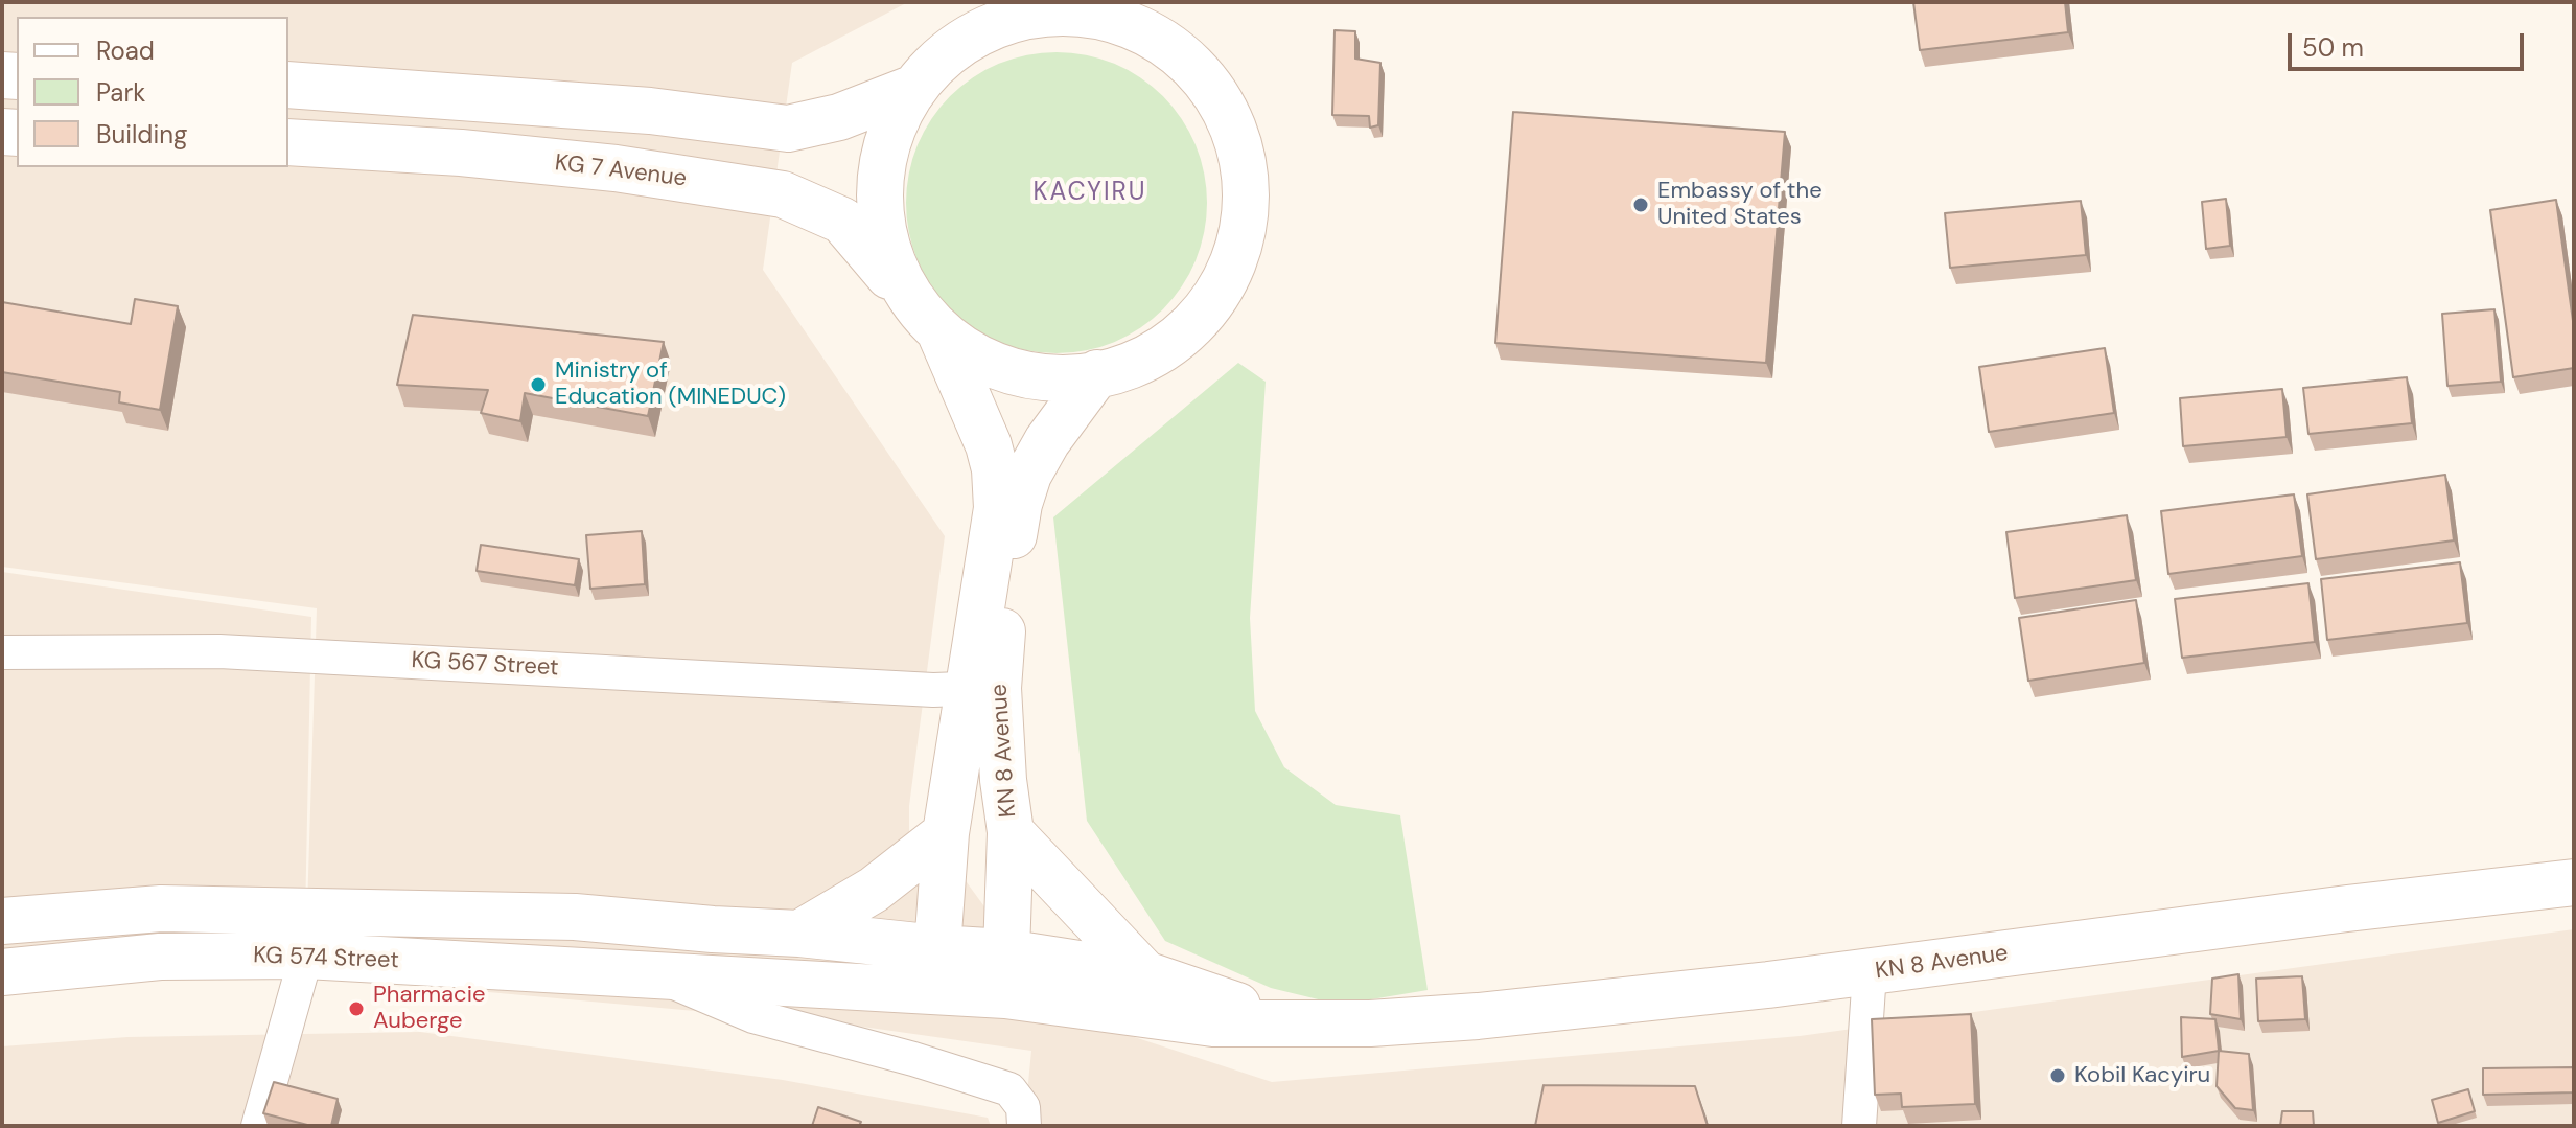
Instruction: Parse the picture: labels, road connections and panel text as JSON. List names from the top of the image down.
{
  "streets": {
    "main road": ["KG 7 Avenue", "KN 8 Avenue", "KG 574 Street"],
    "street": ["KG 567 Street"]
  },
  "crossings": [
    ["KG 567 Street", "KN 8 Avenue"]
  ],
  "districts": ["KACYIRU"],
  "places": [
    "Embassy of the United States",
    "Ministry of Education (MINEDUC)",
    "Pharmacie Auberge",
    "Kobil Kacyiru"
  ],
  "legend": ["Road", "Park", "Building"],
  "scale_bar": "50 m"
}
